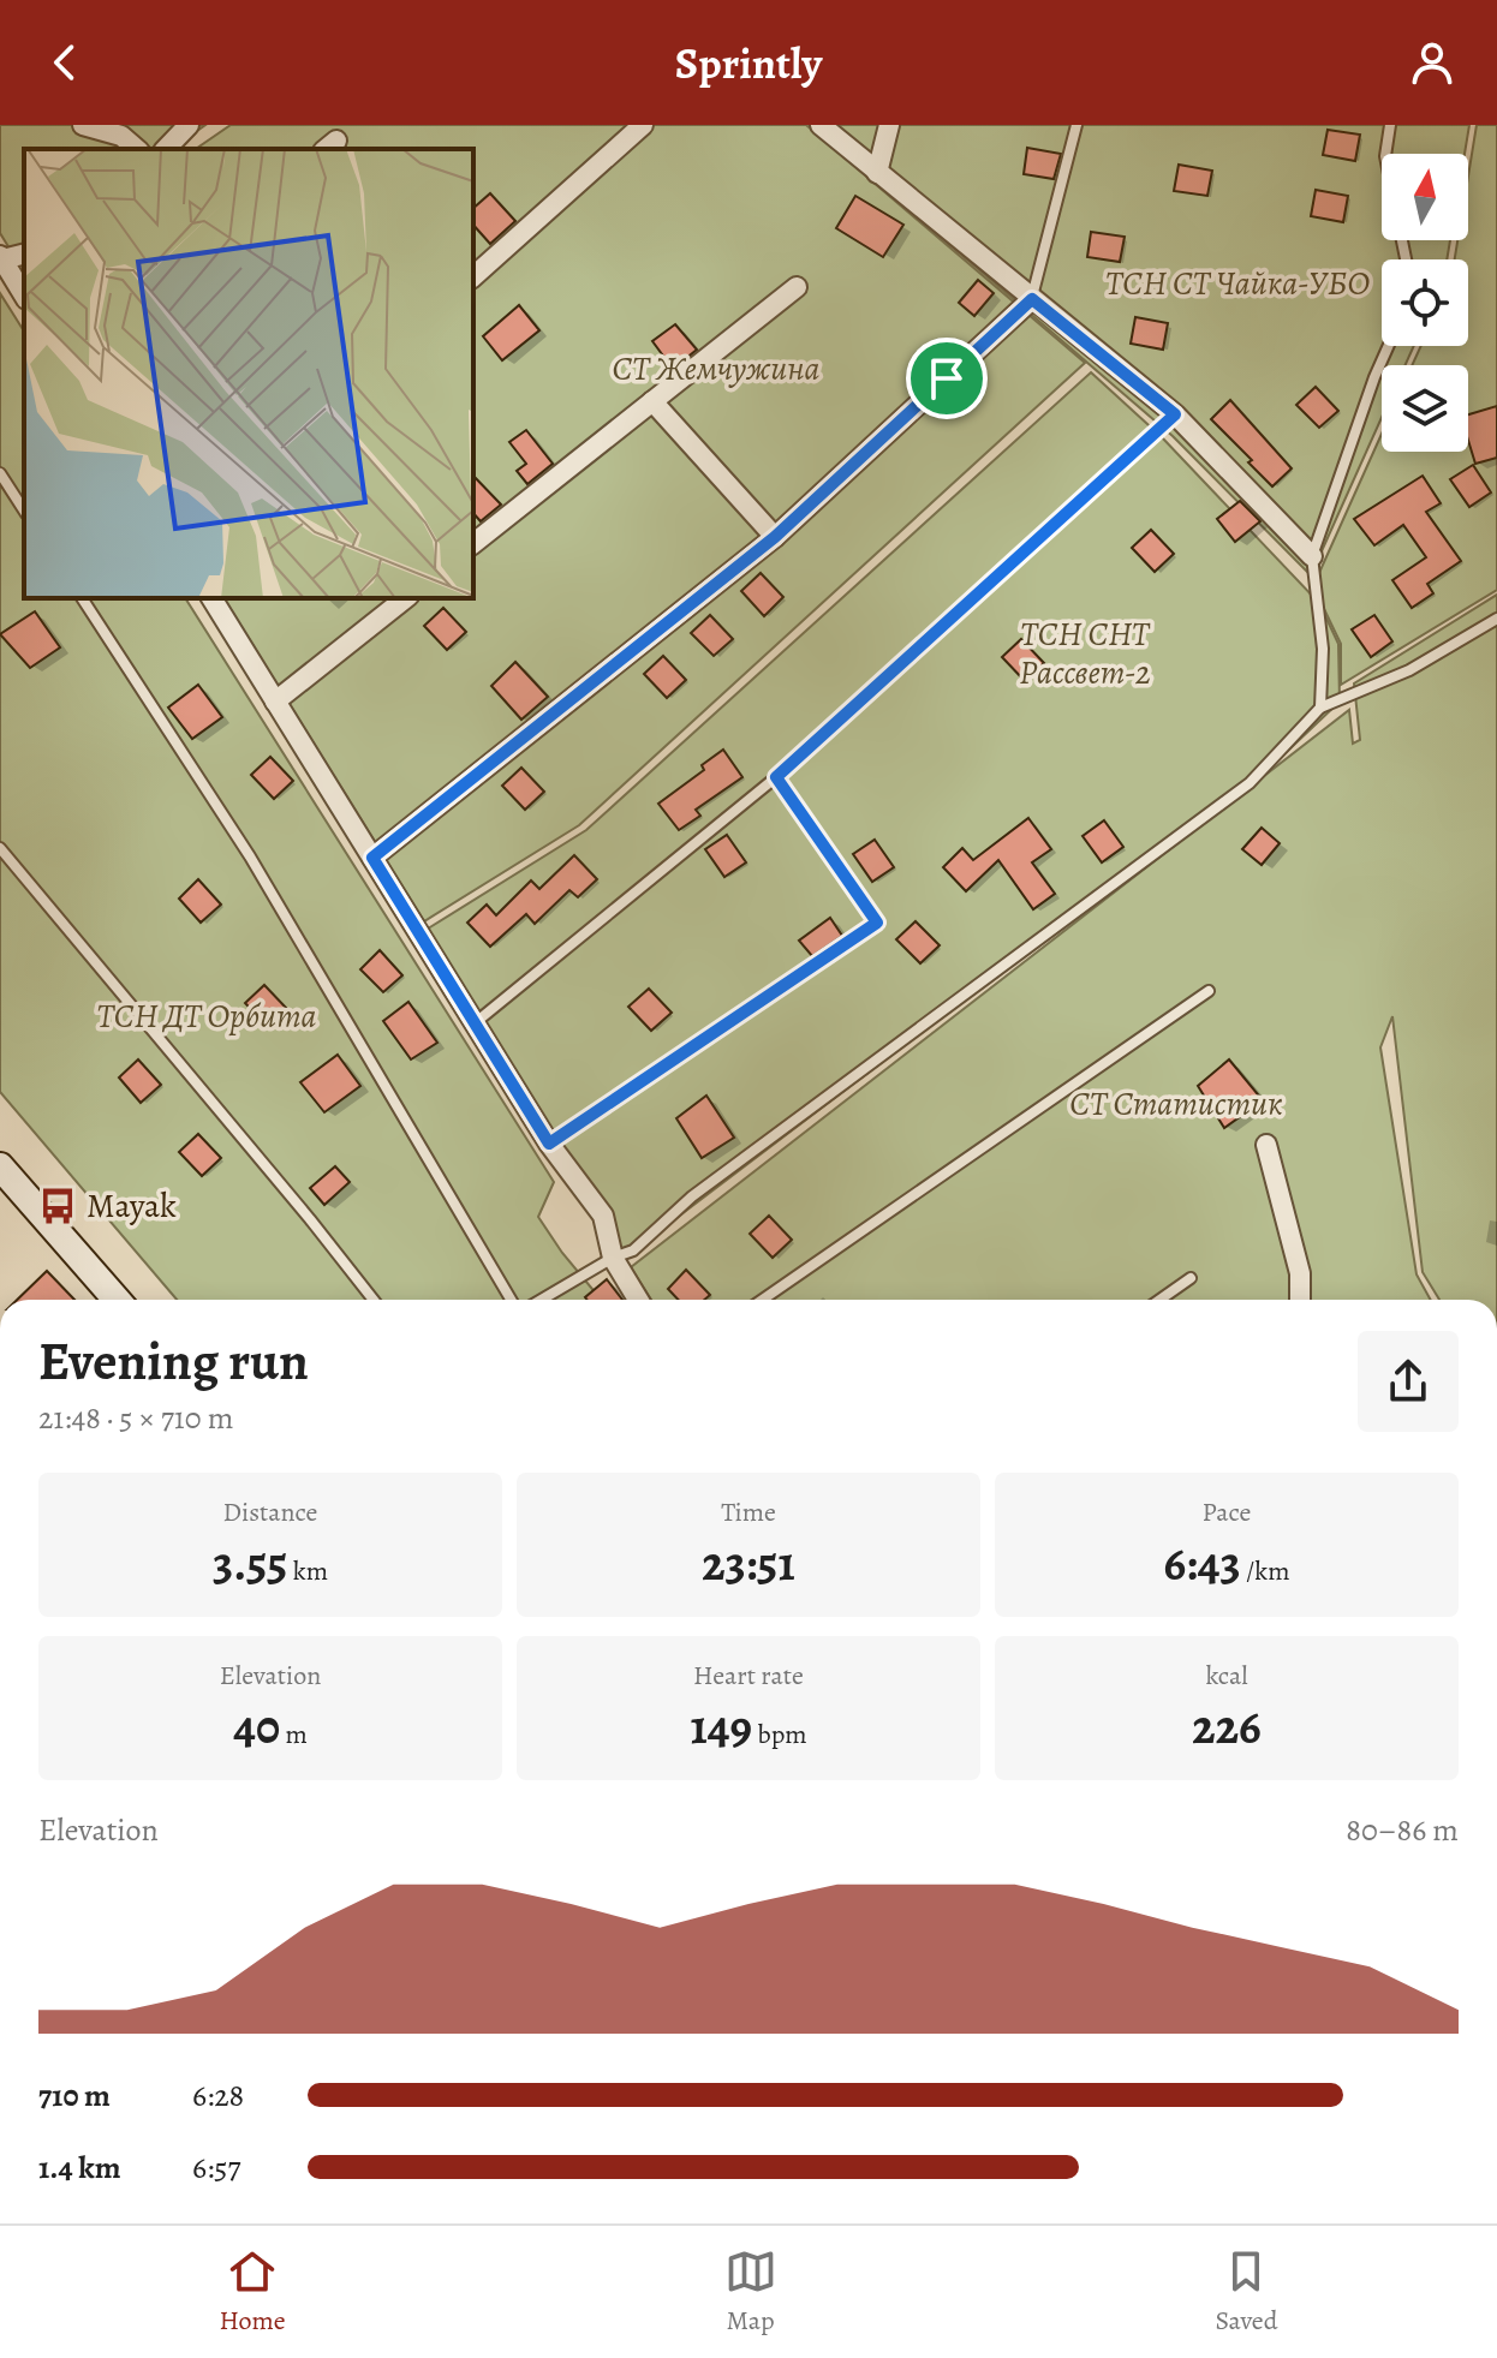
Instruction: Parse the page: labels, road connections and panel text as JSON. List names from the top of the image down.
{
  "parks": [
    "ТСН СТ Чайка-УБО",
    "СТ Жемчужина",
    "ТСН СНТ Рассвет-2",
    "ТСН ДТ Орбита",
    "СТ Статистик"
  ],
  "places": {
    "bus stop": ["Mayak"]
  },
  "north": "top",
  "page": {
    "header": "Sprintly",
    "heading": ["Evening run", "21:48 · 5 × 710 m"],
    "stats": [
      ["Distance", "3.55 km"],
      ["Time", "23:51"],
      ["Pace", "6:43 /km"],
      ["Elevation", "40 m"],
      ["Heart rate", "149 bpm"],
      ["kcal", "226"]
    ],
    "chart": ["Elevation", "80–86 m"],
    "list": [
      {
        "name": "710 m",
        "note": "6:28"
      },
      {
        "name": "1.4 km",
        "note": "6:57"
      }
    ],
    "tabs": ["Home", "Map", "Saved"]
  }
}
